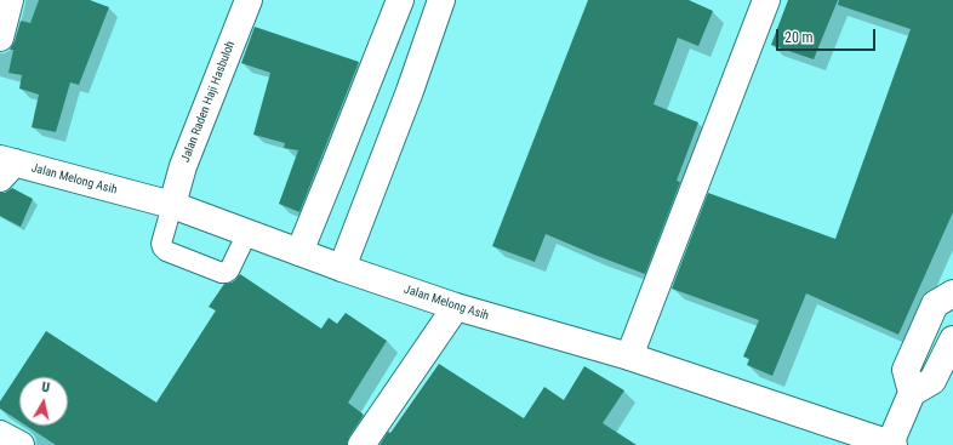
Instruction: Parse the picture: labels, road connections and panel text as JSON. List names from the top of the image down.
{
  "streets": {
    "street": ["Jalan Raden Haji Hasbuloh", "Jalan Melong Asih"]
  },
  "crossings": [
    ["Jalan Raden Haji Hasbuloh", "Jalan Melong Asih"]
  ],
  "scale_bar": "20 m",
  "north": "top"
}
